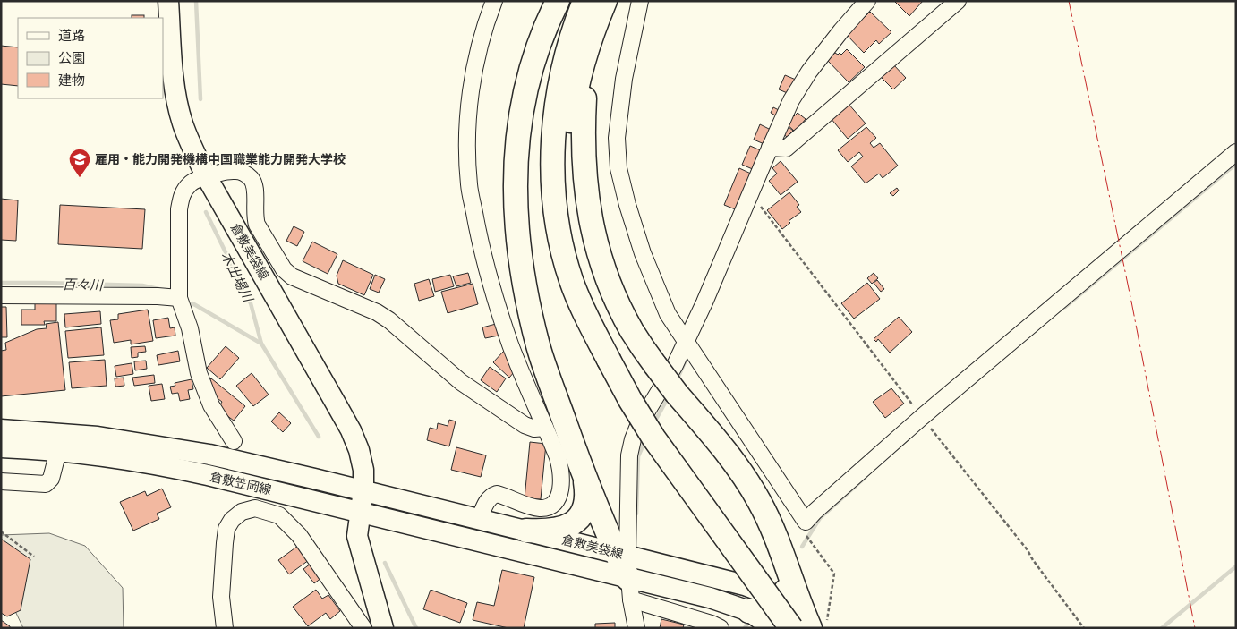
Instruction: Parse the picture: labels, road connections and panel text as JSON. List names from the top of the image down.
{
  "streets": {
    "main road": ["倉敷美袋線", "倉敷笠岡線"]
  },
  "crossings": [
    ["倉敷美袋線", "倉敷笠岡線"]
  ],
  "water": ["木出場川", "百々川"],
  "places": {
    "school or university": ["雇用・能力開発機構中国職業能力開発大学校"]
  },
  "legend": ["道路", "公園", "建物"]
}
